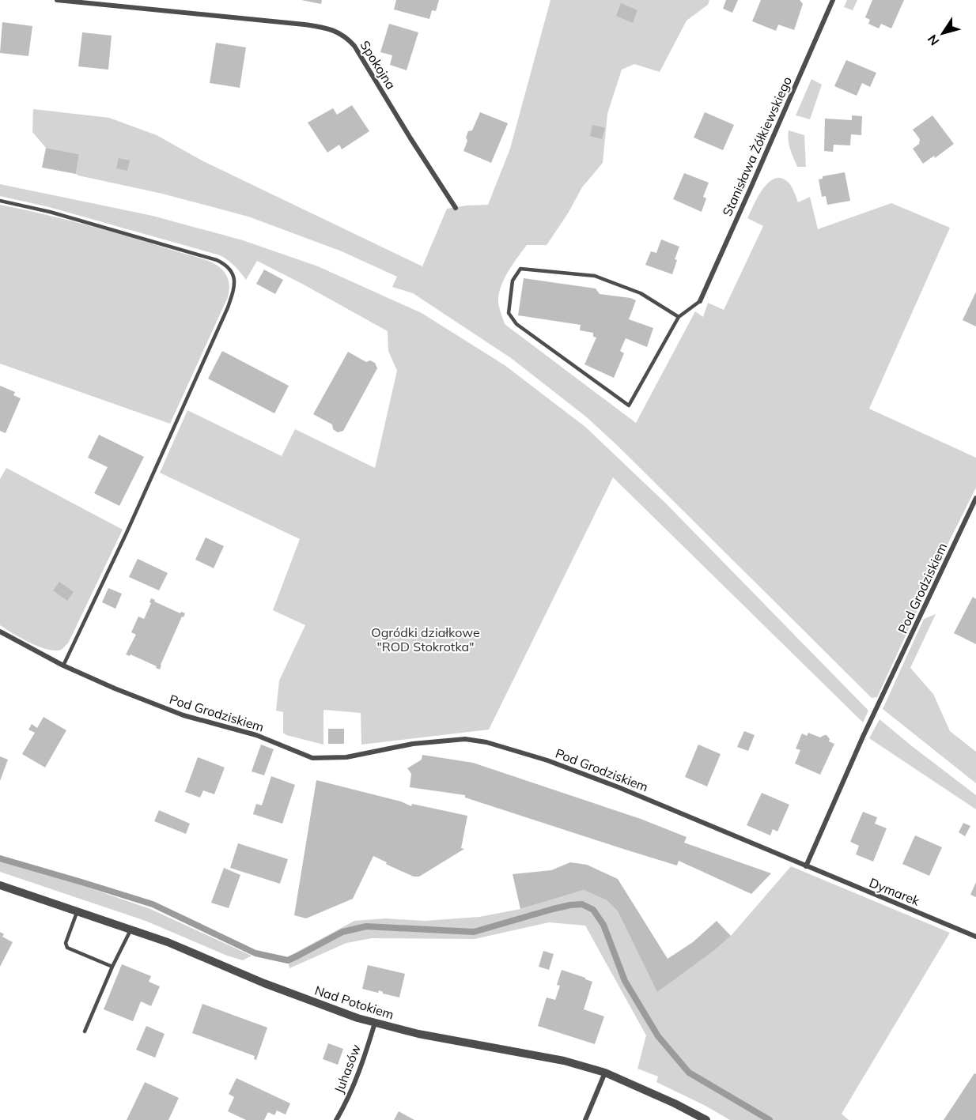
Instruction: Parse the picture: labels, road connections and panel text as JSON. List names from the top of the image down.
{
  "streets": {
    "street": [
      "Spokojna",
      "Stanisława Żółkiewskiego",
      "Pod Grodziskiem",
      "Dymarek",
      "Nad Potokiem",
      "Juhasów"
    ]
  },
  "crossings": [
    ["Pod Grodziskiem", "Dymarek"],
    ["Nad Potokiem", "Juhasów"]
  ],
  "parks": ["Ogródki działkowe \"ROD Stokrotka\""],
  "north": "bottom left"
}
